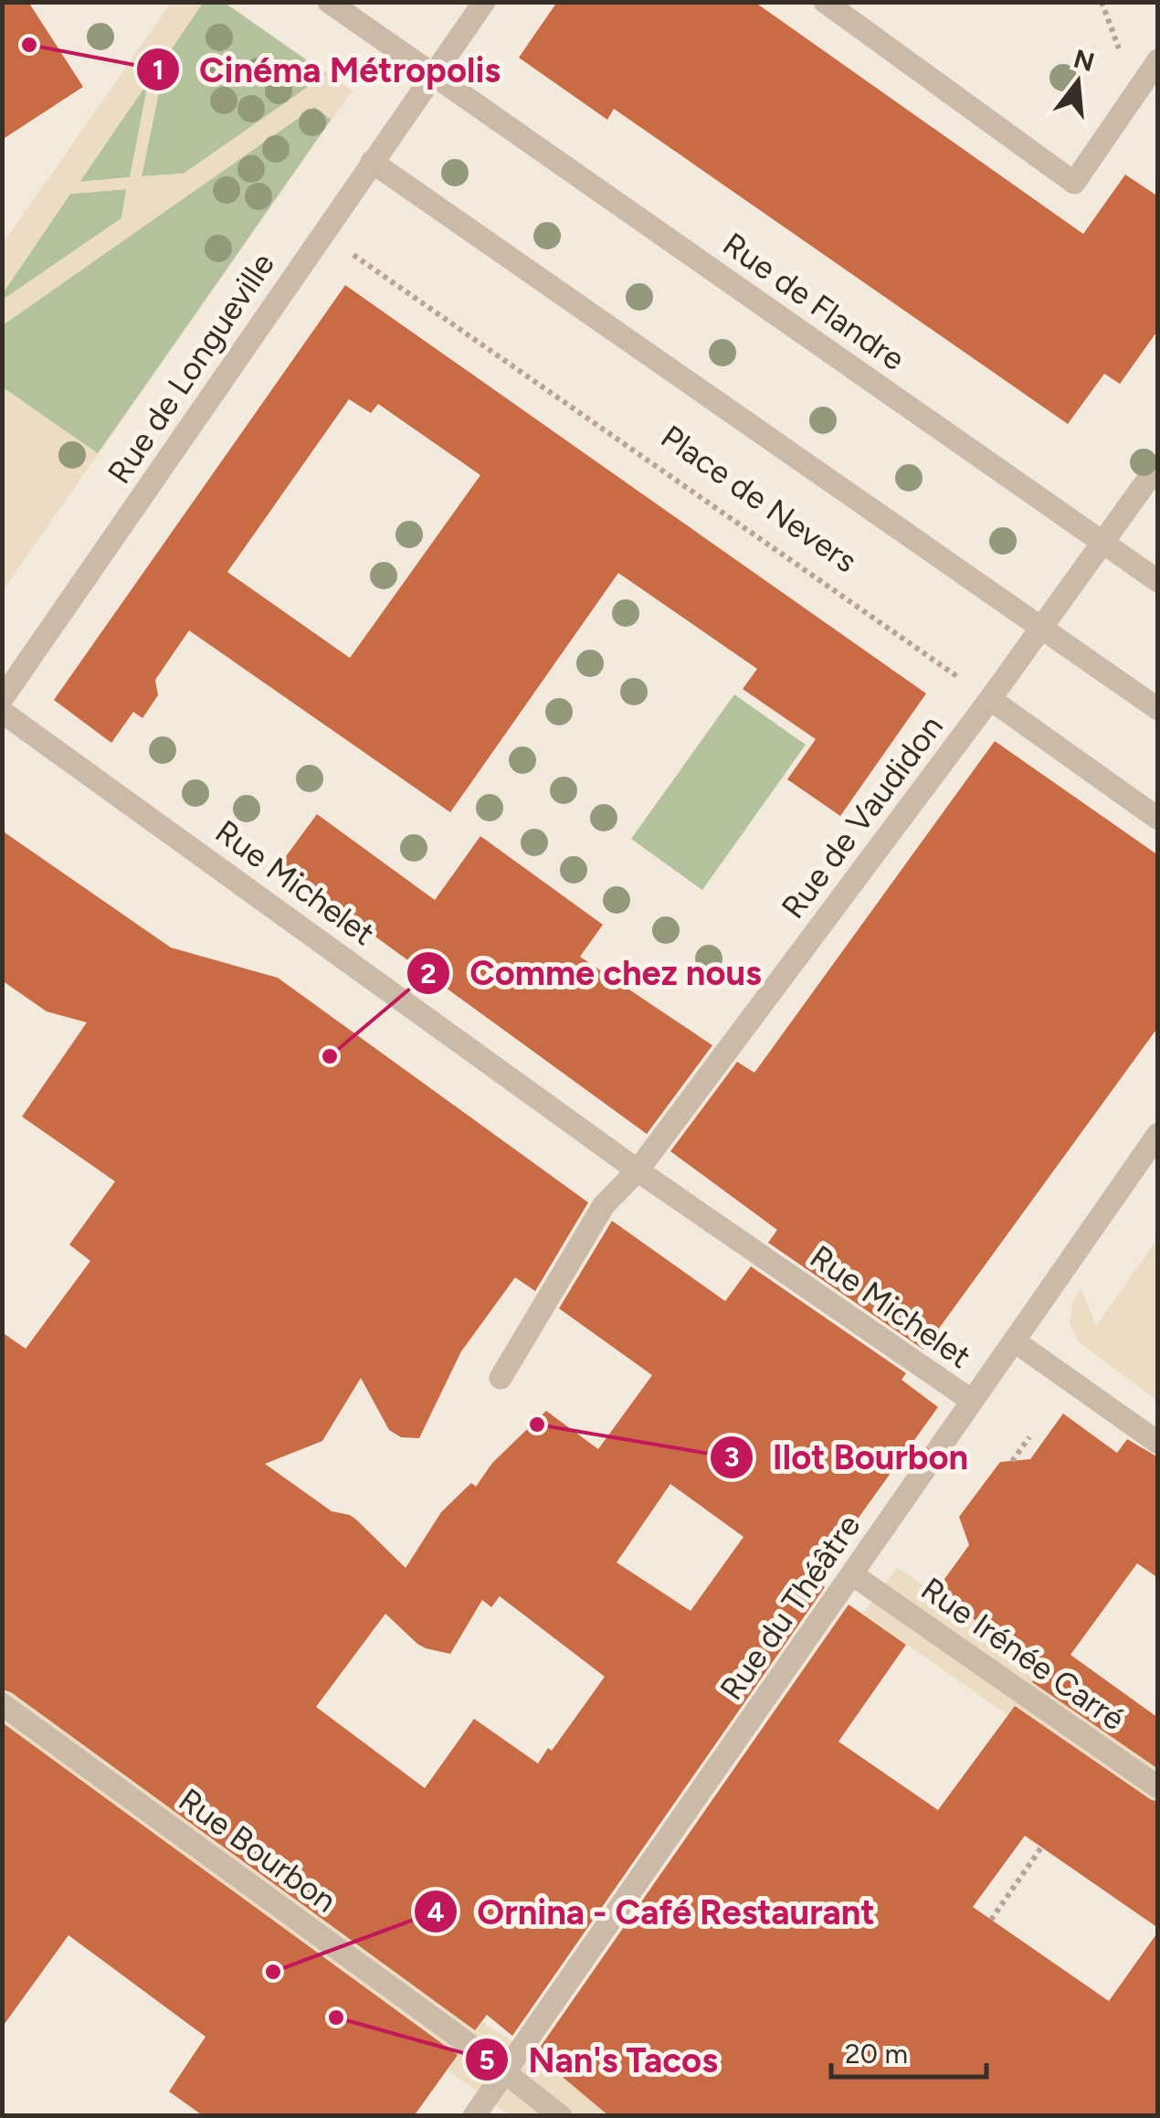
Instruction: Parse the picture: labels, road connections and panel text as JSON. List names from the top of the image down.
{
  "streets": {
    "street": [
      "Rue de Flandre",
      "Rue de Longueville",
      "Rue de Vaudidon",
      "Rue Michelet",
      "Rue du Théâtre",
      "Rue Irénée Carré",
      "Rue Bourbon"
    ],
    "path": ["Place de Nevers"]
  },
  "crossings": [
    ["Rue de Flandre", "Rue de Longueville"],
    ["Rue de Flandre", "Rue de Vaudidon"],
    ["Rue de Longueville", "Place de Nevers"],
    ["Place de Nevers", "Rue de Vaudidon"],
    ["Rue de Vaudidon", "Rue Michelet"],
    ["Rue Michelet", "Rue du Théâtre"],
    ["Rue du Théâtre", "Rue Irénée Carré"],
    ["Rue du Théâtre", "Rue Bourbon"]
  ],
  "places": [
    "Cinéma Métropolis",
    "Comme chez nous",
    "Ilot Bourbon",
    "Ornina - Café Restaurant",
    "Nan's Tacos"
  ],
  "scale_bar": "20 m",
  "north": "top"
}
